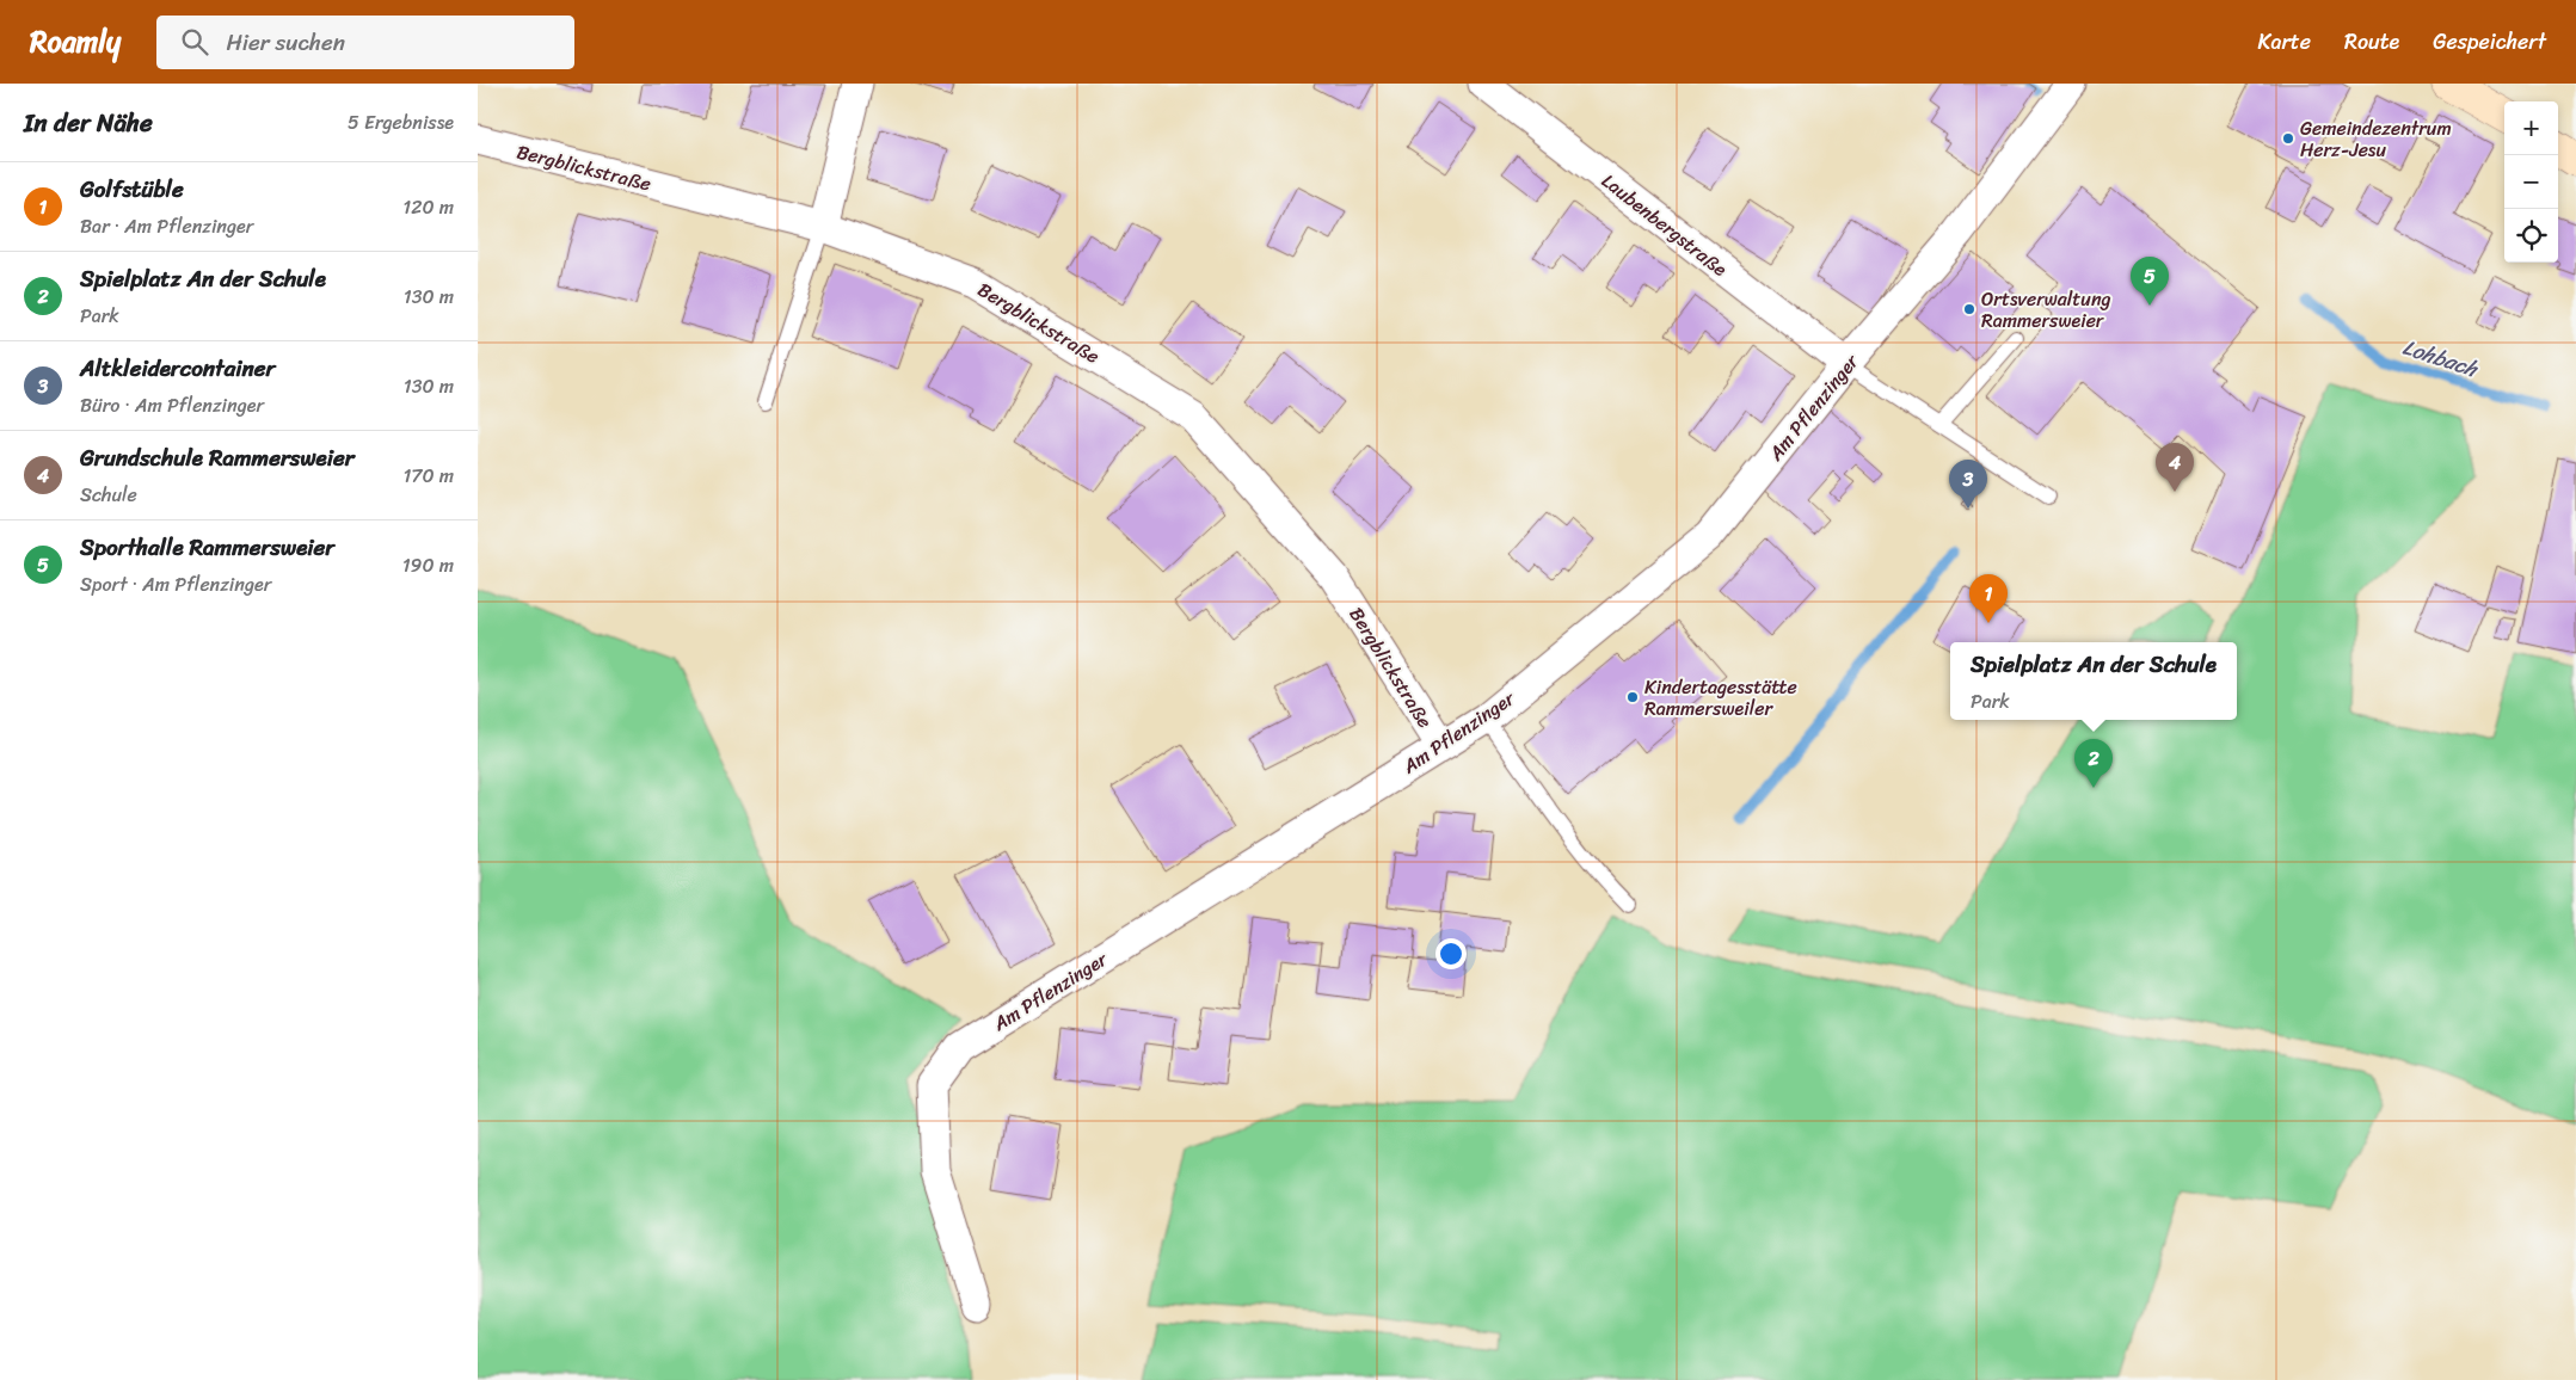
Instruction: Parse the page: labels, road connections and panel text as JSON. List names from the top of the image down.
{
  "streets": {
    "street": ["Bergblickstraße", "Laubenbergstraße", "Am Pflenzinger"]
  },
  "crossings": [
    ["Bergblickstraße", "Am Pflenzinger"],
    ["Laubenbergstraße", "Am Pflenzinger"]
  ],
  "water": ["Lohbach"],
  "places": ["Gemeindezentrum Herz-Jesu", "Ortsverwaltung Rammersweier", "Kindertagesstätte Rammersweiler"],
  "page": {
    "header": "Roamly",
    "search": "Hier suchen",
    "nav": ["Karte", "Route", "Gespeichert"],
    "heading": ["In der Nähe", "5 Ergebnisse"],
    "map_buttons": ["+", "−"],
    "list": [
      {
        "mark": "1",
        "name": "Golfstüble",
        "note": "Bar · Am Pflenzinger",
        "value": "120 m"
      },
      {
        "mark": "2",
        "name": "Spielplatz An der Schule",
        "note": "Park",
        "value": "130 m"
      },
      {
        "mark": "3",
        "name": "Altkleidercontainer",
        "note": "Büro · Am Pflenzinger",
        "value": "130 m"
      },
      {
        "mark": "4",
        "name": "Grundschule Rammersweier",
        "note": "Schule",
        "value": "170 m"
      },
      {
        "mark": "5",
        "name": "Sporthalle Rammersweier",
        "note": "Sport · Am Pflenzinger",
        "value": "190 m"
      }
    ],
    "pins": [
      "5",
      "4",
      "3",
      "1",
      "2"
    ],
    "popup": ["Spielplatz An der Schule", "Park"]
  }
}
